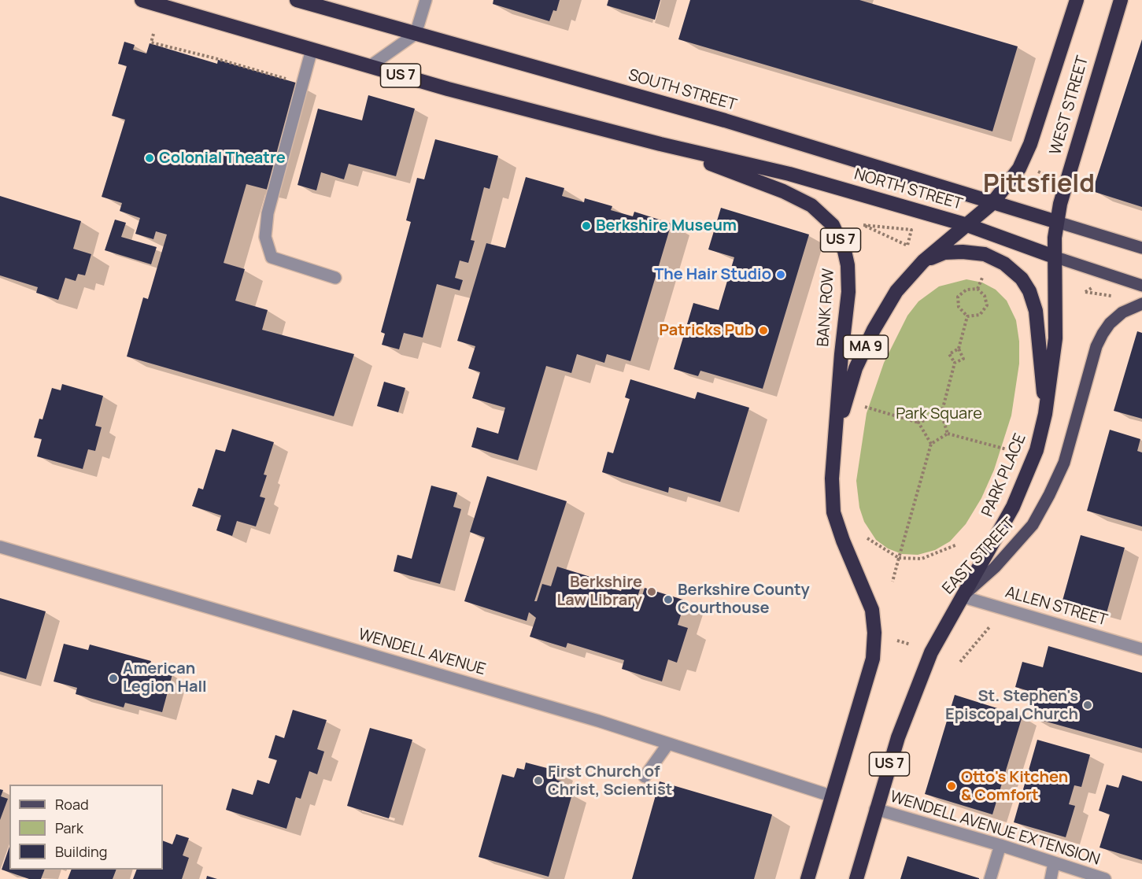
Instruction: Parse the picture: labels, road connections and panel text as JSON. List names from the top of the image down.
{
  "streets": {
    "highway": [
      "US 7",
      "SOUTH STREET",
      "WEST STREET",
      "NORTH STREET",
      "BANK ROW",
      "MA 9",
      "PARK PLACE",
      "EAST STREET"
    ],
    "street": ["ALLEN STREET", "WENDELL AVENUE", "WENDELL AVENUE EXTENSION"]
  },
  "crossings": [
    ["US 7", "NORTH STREET"],
    ["US 7", "BANK ROW"],
    ["US 7", "WENDELL AVENUE"],
    ["SOUTH STREET", "WEST STREET"],
    ["SOUTH STREET", "BANK ROW"],
    ["SOUTH STREET", "PARK PLACE"],
    ["WEST STREET", "BANK ROW"],
    ["WEST STREET", "PARK PLACE"],
    ["NORTH STREET", "BANK ROW"],
    ["NORTH STREET", "PARK PLACE"],
    ["BANK ROW", "PARK PLACE"],
    ["BANK ROW", "WENDELL AVENUE"],
    ["PARK PLACE", "EAST STREET"],
    ["PARK PLACE", "ALLEN STREET"],
    ["EAST STREET", "ALLEN STREET"],
    ["EAST STREET", "WENDELL AVENUE EXTENSION"]
  ],
  "districts": ["Pittsfield"],
  "parks": ["Park Square"],
  "places": [
    "Colonial Theatre",
    "Berkshire Museum",
    "The Hair Studio",
    "Patricks Pub",
    "Berkshire Law Library",
    "Berkshire County Courthouse",
    "American Legion Hall",
    "St. Stephen's Episcopal Church",
    "First Church of Christ, Scientist",
    "Otto's Kitchen & Comfort"
  ],
  "legend": ["Road", "Park", "Building"]
}
